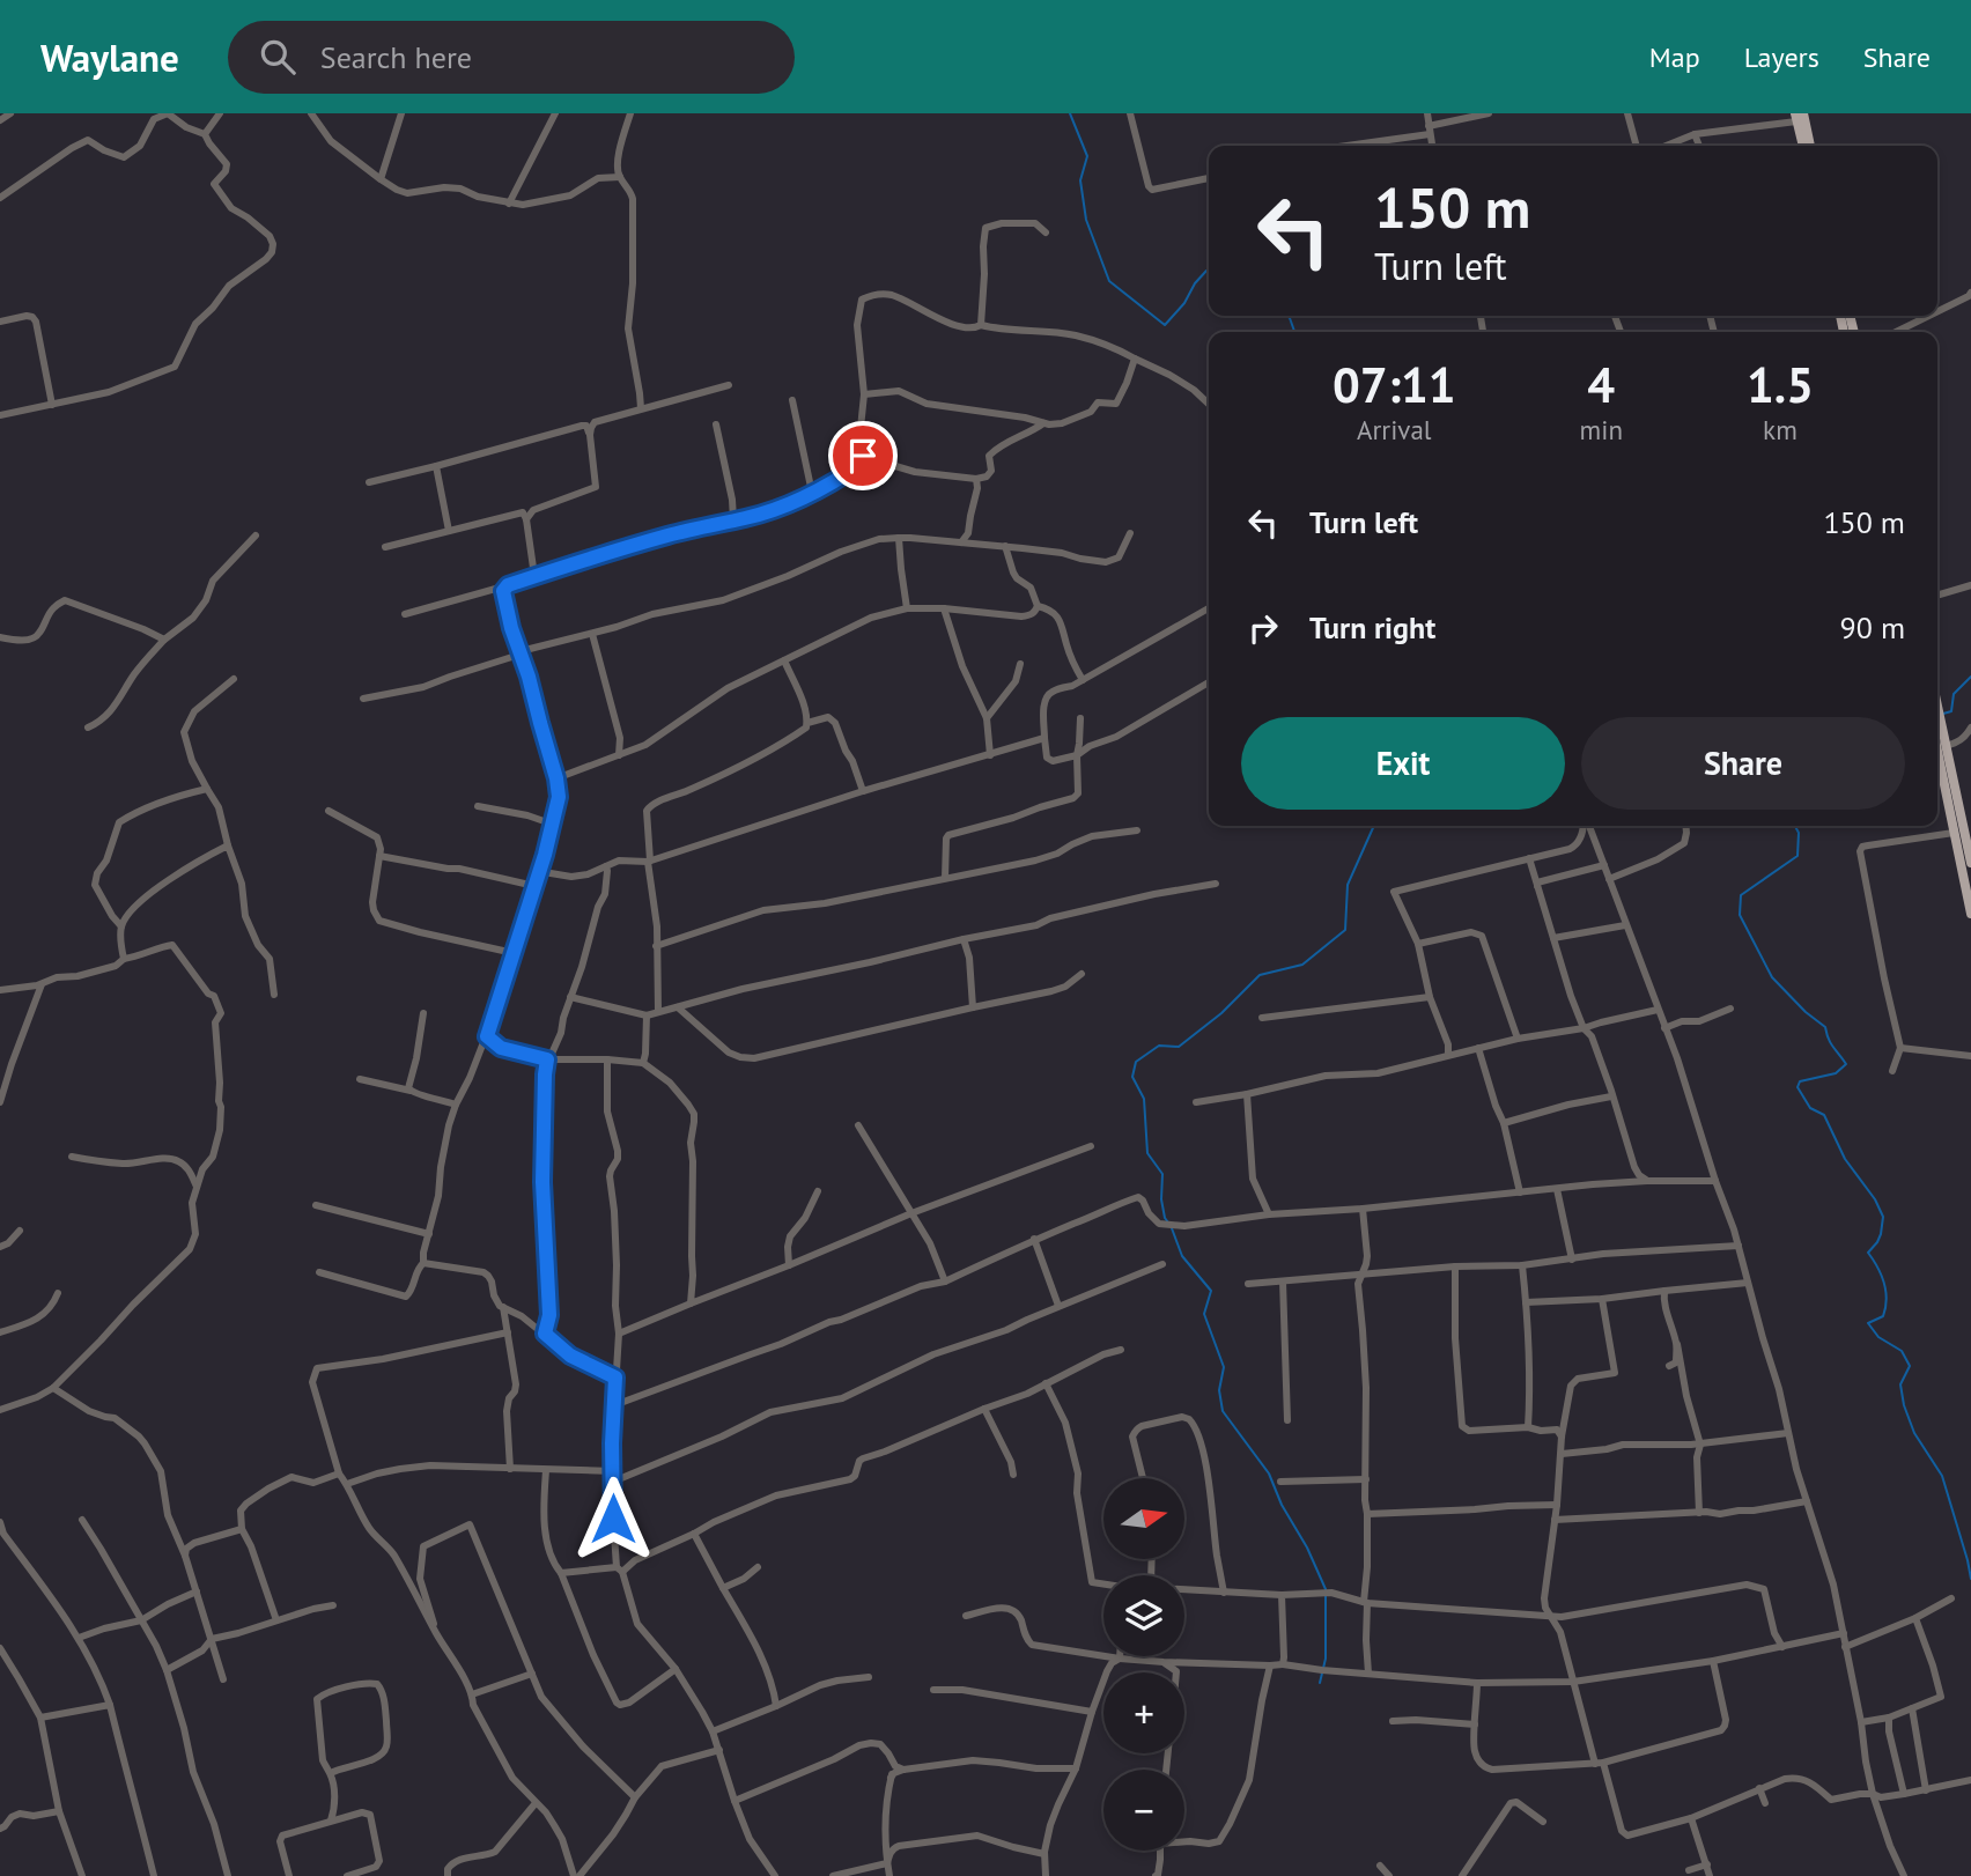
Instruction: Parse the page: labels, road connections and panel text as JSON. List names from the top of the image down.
{
  "north": "right",
  "page": {
    "header": "Waylane",
    "search": "Search here",
    "nav": ["Map", "Layers", "Share"],
    "turn": ["150 m", "Turn left"],
    "eta": [
      "07:11",
      "Arrival",
      "4",
      "min",
      "1.5",
      "km"
    ],
    "list": [
      {
        "name": "Turn left",
        "value": "150 m"
      },
      {
        "name": "Turn right",
        "value": "90 m"
      }
    ],
    "buttons": ["Exit", "Share"],
    "map_buttons": ["+", "−"]
  }
}
